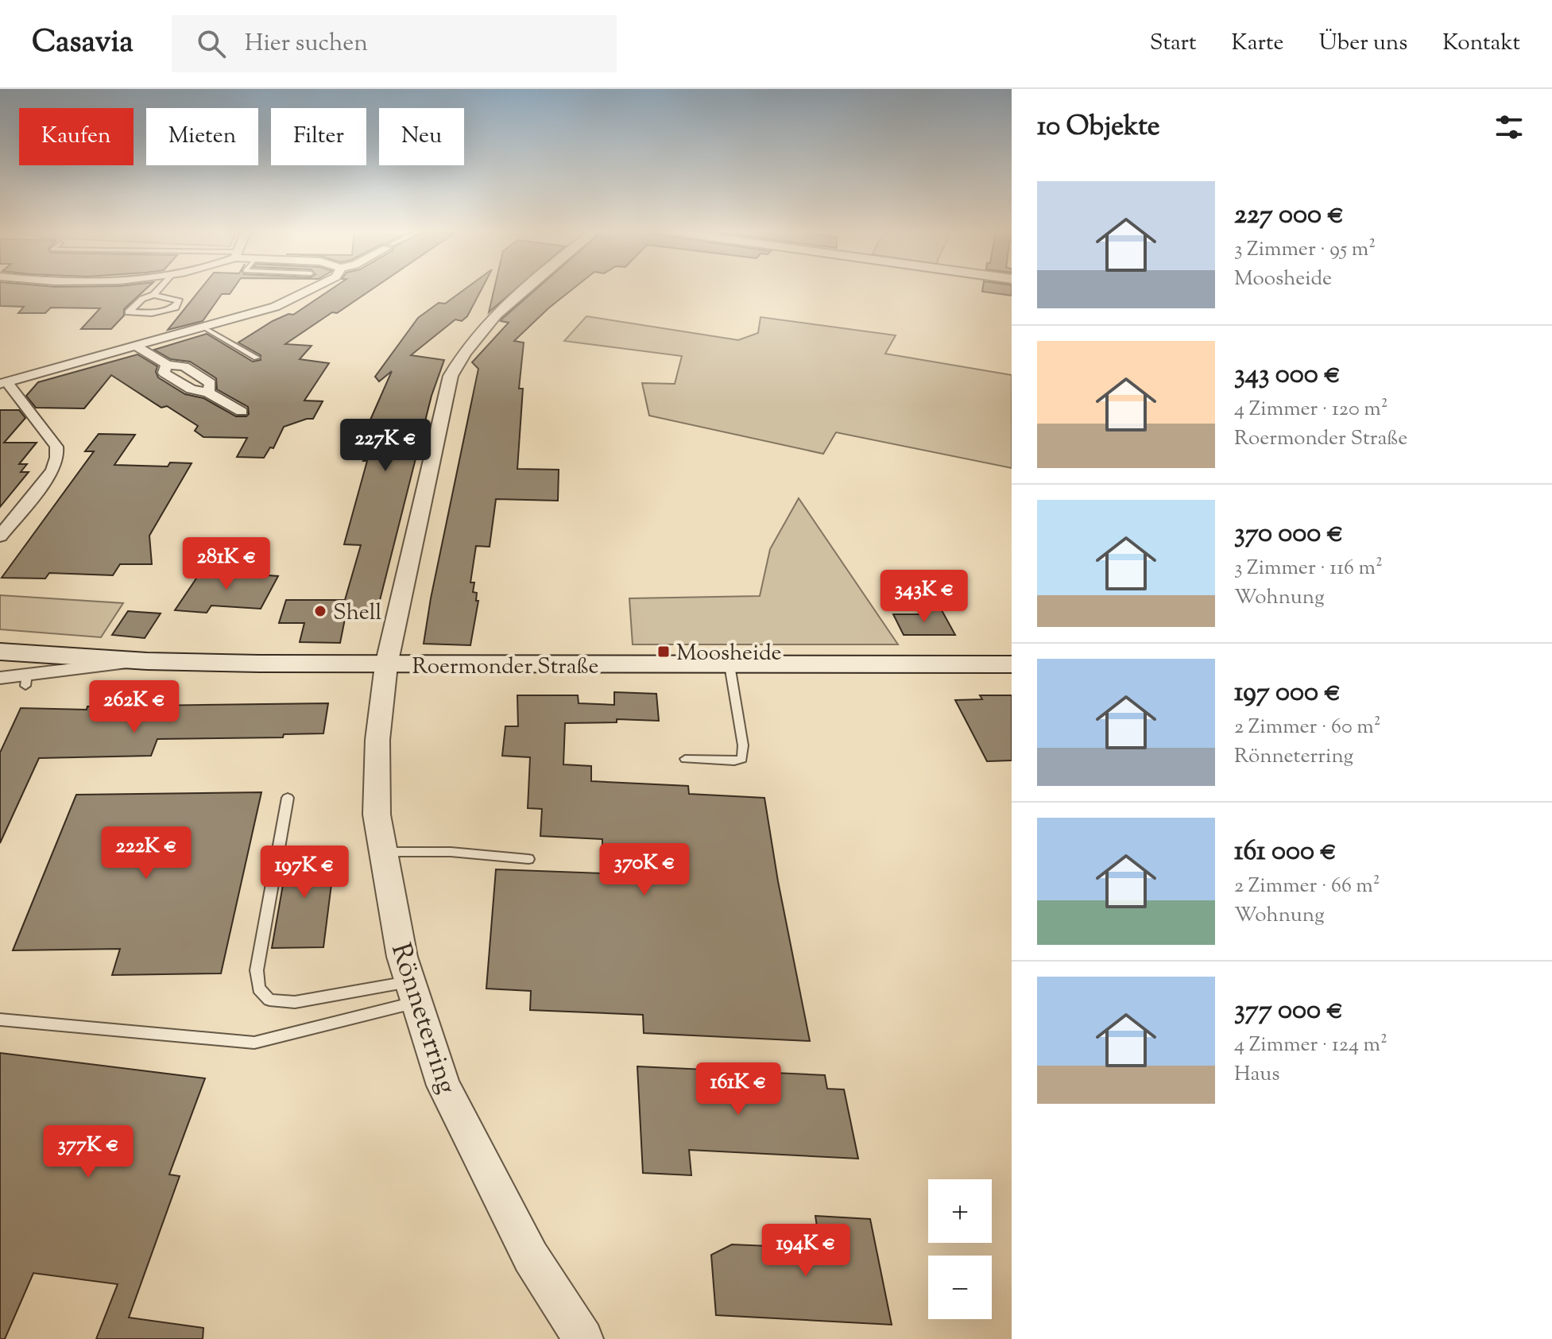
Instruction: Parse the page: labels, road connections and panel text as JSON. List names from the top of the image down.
{
  "streets": {
    "main road": ["Roermonder Straße"],
    "street": ["Rönneterring"]
  },
  "crossings": [
    ["Roermonder Straße", "Rönneterring"]
  ],
  "places": {
    "other": ["Shell"],
    "transit": ["Moosheide"]
  },
  "page": {
    "header": "Casavia",
    "search": "Hier suchen",
    "nav": [
      "Start",
      "Karte",
      "Über uns",
      "Kontakt"
    ],
    "heading": "10 Objekte",
    "chip": [
      "Kaufen",
      "Mieten",
      "Filter",
      "Neu"
    ],
    "list": [
      {
        "name": "227 000 €",
        "note": "3 Zimmer · 95 m² · Moosheide"
      },
      {
        "name": "343 000 €",
        "note": "4 Zimmer · 120 m² · Roermonder Straße"
      },
      {
        "name": "370 000 €",
        "note": "3 Zimmer · 116 m² · Wohnung"
      },
      {
        "name": "197 000 €",
        "note": "2 Zimmer · 60 m² · Rönneterring"
      },
      {
        "name": "161 000 €",
        "note": "2 Zimmer · 66 m² · Wohnung"
      },
      {
        "name": "377 000 €",
        "note": "4 Zimmer · 124 m² · Haus"
      }
    ],
    "price": [
      "227K €",
      "281K €",
      "343K €",
      "262K €",
      "222K €",
      "370K €",
      "197K €",
      "161K €",
      "377K €",
      "194K €"
    ],
    "map_buttons": ["+", "−"]
  }
}
